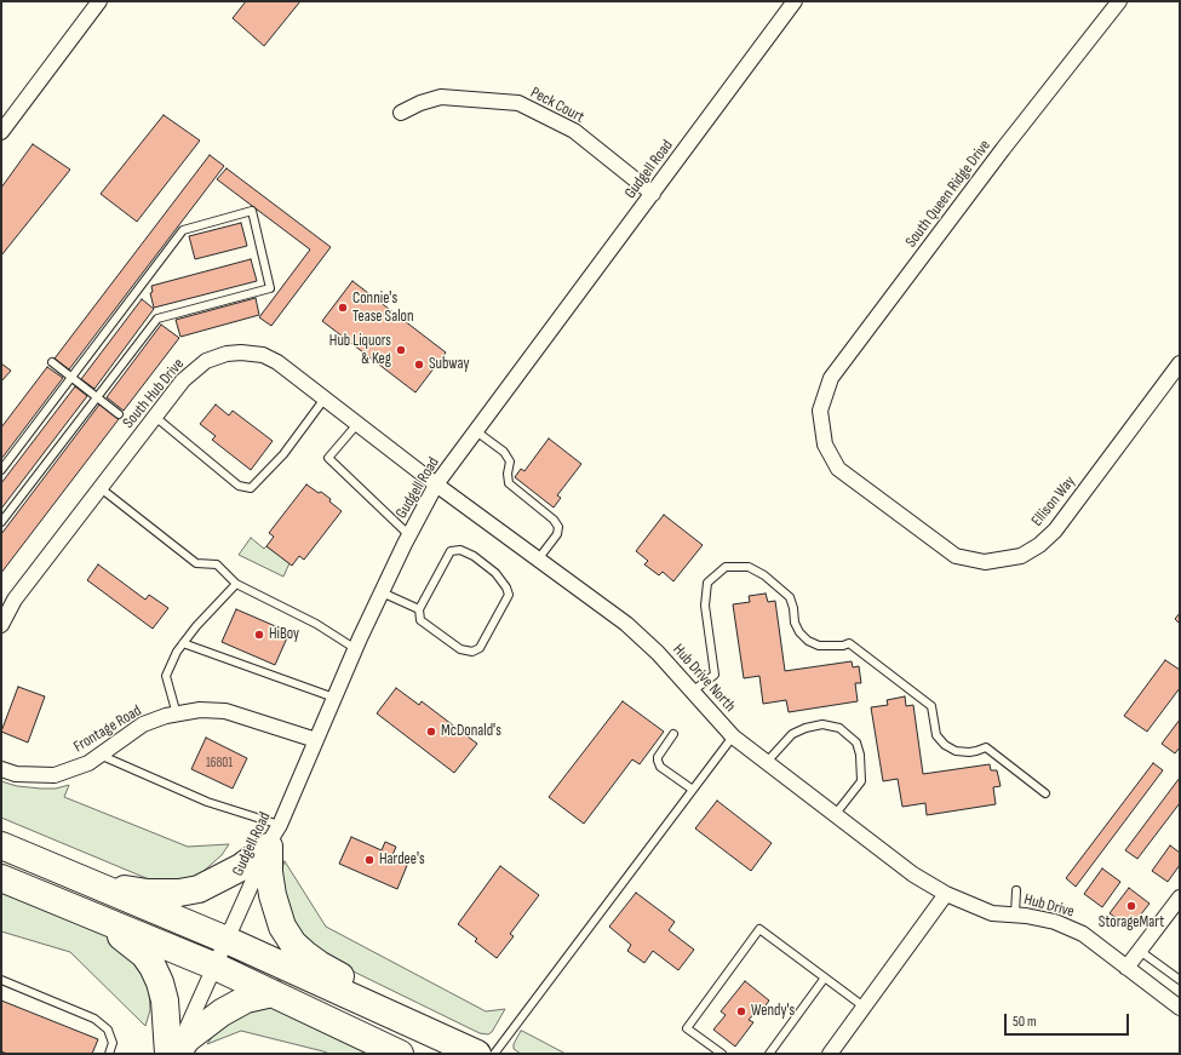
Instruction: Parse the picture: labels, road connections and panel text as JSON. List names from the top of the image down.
{
  "streets": {
    "street": [
      "Peck Court",
      "Gudgell Road",
      "South Queen Ridge Drive",
      "South Hub Drive",
      "Ellison Way",
      "Hub Drive North",
      "Frontage Road",
      "Hub Drive"
    ]
  },
  "crossings": [
    ["Peck Court", "Gudgell Road"],
    ["Gudgell Road", "South Hub Drive"],
    ["Gudgell Road", "Hub Drive North"],
    ["Gudgell Road", "Frontage Road"],
    ["South Queen Ridge Drive", "Ellison Way"],
    ["South Hub Drive", "Hub Drive North"],
    ["Hub Drive North", "Hub Drive"]
  ],
  "places": [
    "Connie's Tease Salon",
    "Hub Liquors & Keg",
    "Subway",
    "HiBoy",
    "McDonald's",
    "Hardee's",
    "StorageMart",
    "Wendy's"
  ],
  "house_numbers": ["16801"],
  "scale_bar": "50 m"
}
